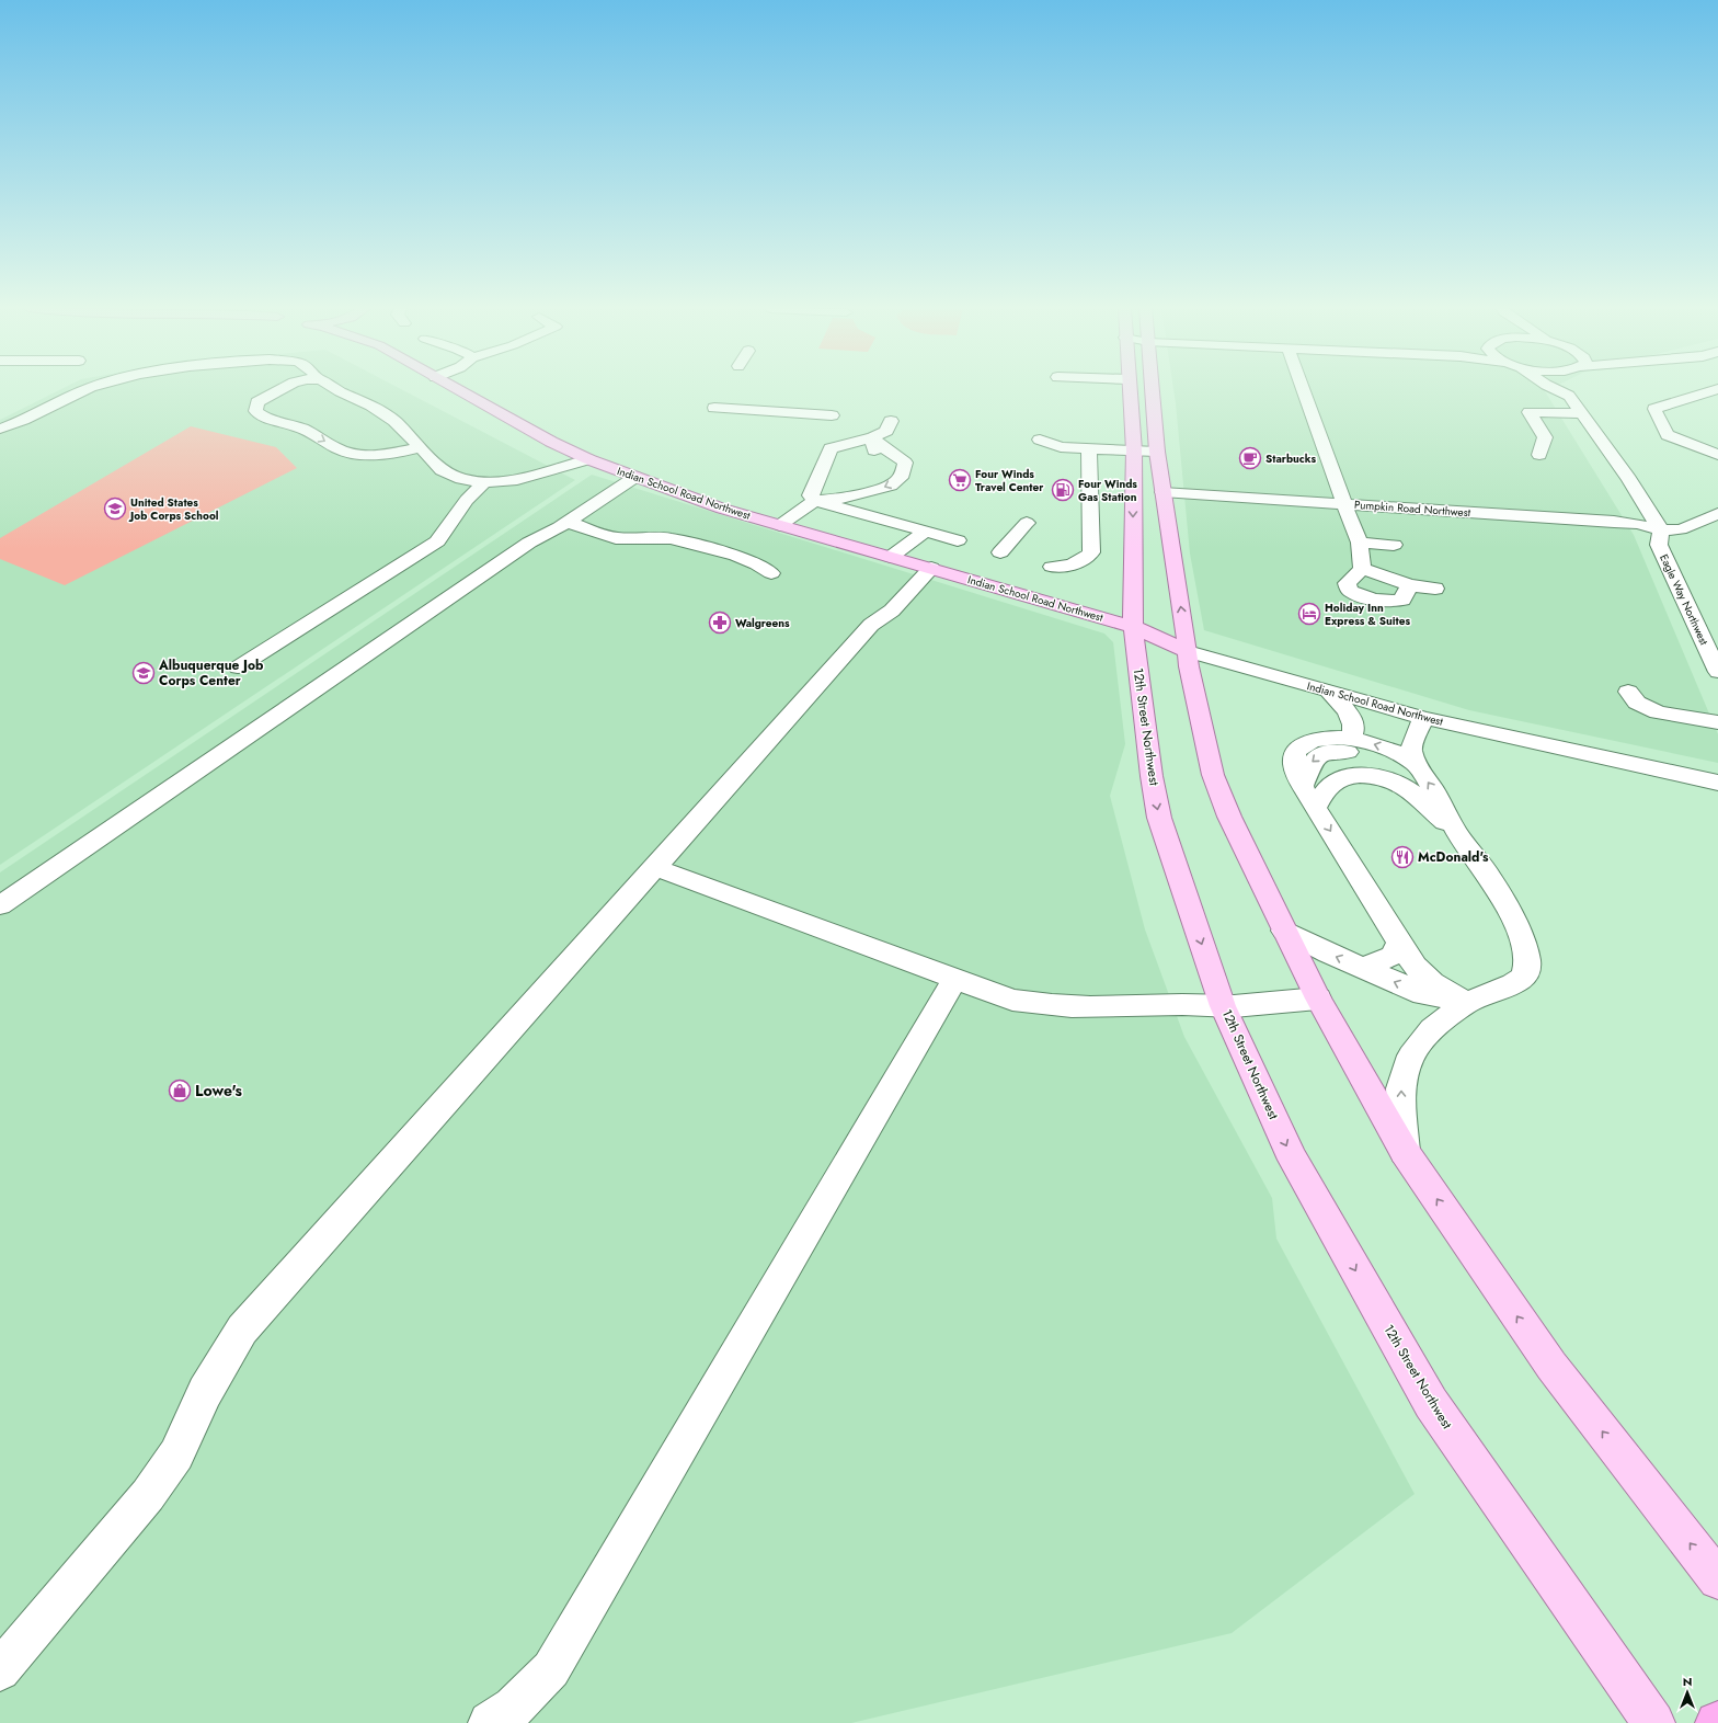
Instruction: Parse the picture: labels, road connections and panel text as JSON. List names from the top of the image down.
{
  "streets": {
    "main road": ["Indian School Road Northwest", "12th Street Northwest"],
    "street": ["Pumpkin Road Northwest", "Eagle Way Northwest"]
  },
  "crossings": [
    ["Indian School Road Northwest", "12th Street Northwest"],
    ["Pumpkin Road Northwest", "Eagle Way Northwest"]
  ],
  "places": {
    "cafe": ["Starbucks"],
    "supermarket": ["Four Winds Travel Center"],
    "fuel station": ["Four Winds Gas Station"],
    "school or university": ["United States Job Corps School", "Albuquerque Job Corps Center"],
    "hotel": ["Holiday Inn Express & Suites"],
    "pharmacy": ["Walgreens"],
    "restaurant": ["McDonald's"],
    "shop": ["Lowe's"]
  },
  "north": "top"
}
